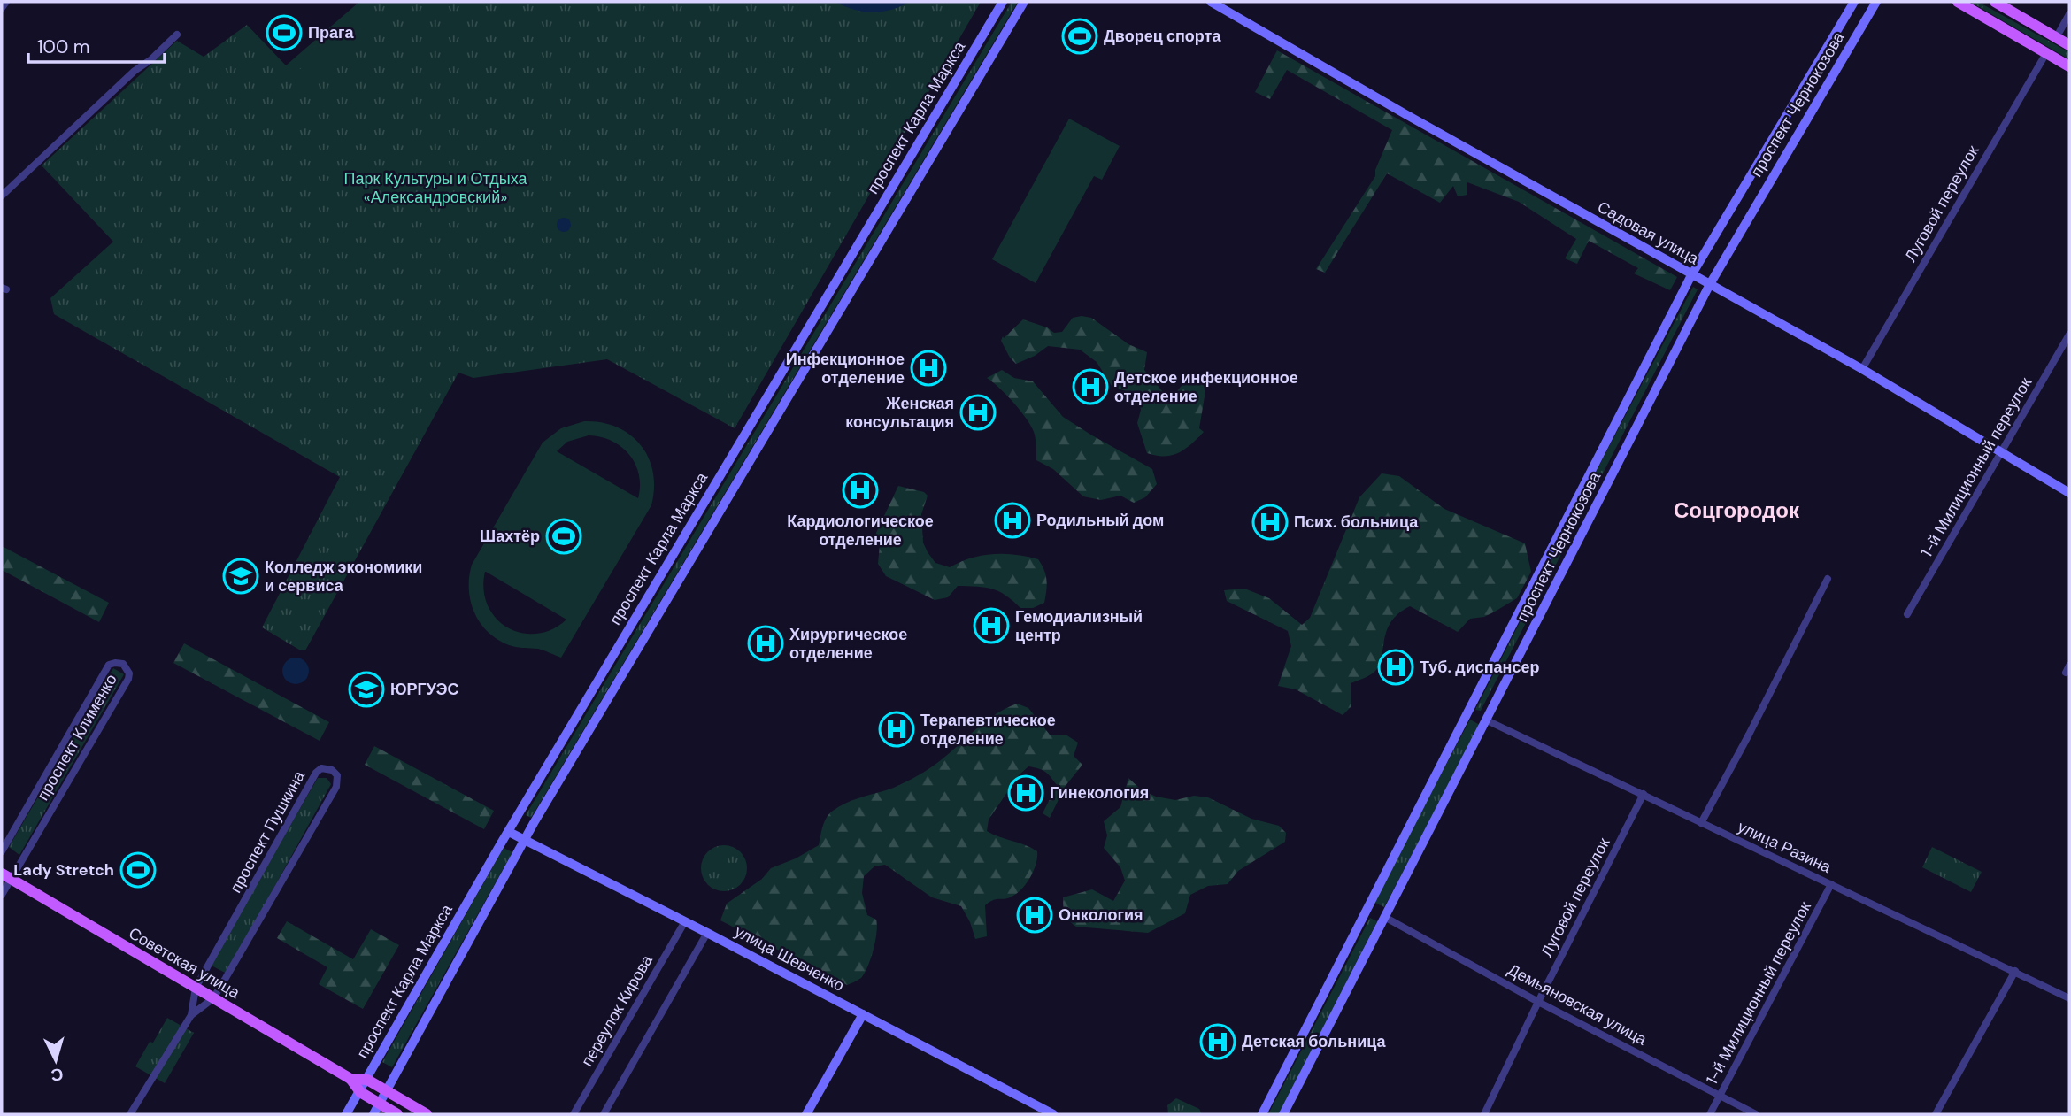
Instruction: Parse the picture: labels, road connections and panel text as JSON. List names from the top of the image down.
{
  "streets": {
    "main road": ["Советская улица"],
    "street": [
      "проспект Чернокозова",
      "проспект Карла Маркса",
      "Луговой переулок",
      "Садовая улица",
      "1-й Милиционный переулок",
      "проспект Клименко",
      "проспект Пушкина",
      "улица Разина",
      "улица Шевченко",
      "Демьяновская улица",
      "переулок Кирова"
    ]
  },
  "crossings": [
    ["проспект Чернокозова", "Садовая улица"],
    ["проспект Чернокозова", "улица Разина"],
    ["проспект Чернокозова", "Демьяновская улица"],
    ["проспект Карла Маркса", "улица Шевченко"],
    ["проспект Карла Маркса", "Советская улица"],
    ["Луговой переулок", "Садовая улица"],
    ["Луговой переулок", "улица Разина"],
    ["Луговой переулок", "Демьяновская улица"],
    ["Садовая улица", "1-й Милиционный переулок"],
    ["1-й Милиционный переулок", "улица Разина"],
    ["1-й Милиционный переулок", "Демьяновская улица"],
    ["проспект Клименко", "Советская улица"],
    ["проспект Пушкина", "Советская улица"],
    ["улица Шевченко", "переулок Кирова"]
  ],
  "districts": ["Соцгородок"],
  "parks": ["Парк Культуры и Отдыха «Александровский»"],
  "places": {
    "sports": [
      "Прага",
      "Дворец спорта",
      "Шахтёр",
      "Lady Stretch"
    ],
    "hospital": [
      "Инфекционное отделение",
      "Детское инфекционное отделение",
      "Женская консультация",
      "Кардиологическое отделение",
      "Родильный дом",
      "Псих. больница",
      "Гемодиализный центр",
      "Хирургическое отделение",
      "Туб. диспансер",
      "Терапевтическое отделение",
      "Гинекология",
      "Онкология",
      "Детская больница"
    ],
    "school or university": ["Колледж экономики и сервиса", "ЮРГУЭС"]
  },
  "scale_bar": "100 m",
  "north": "bottom"
}
